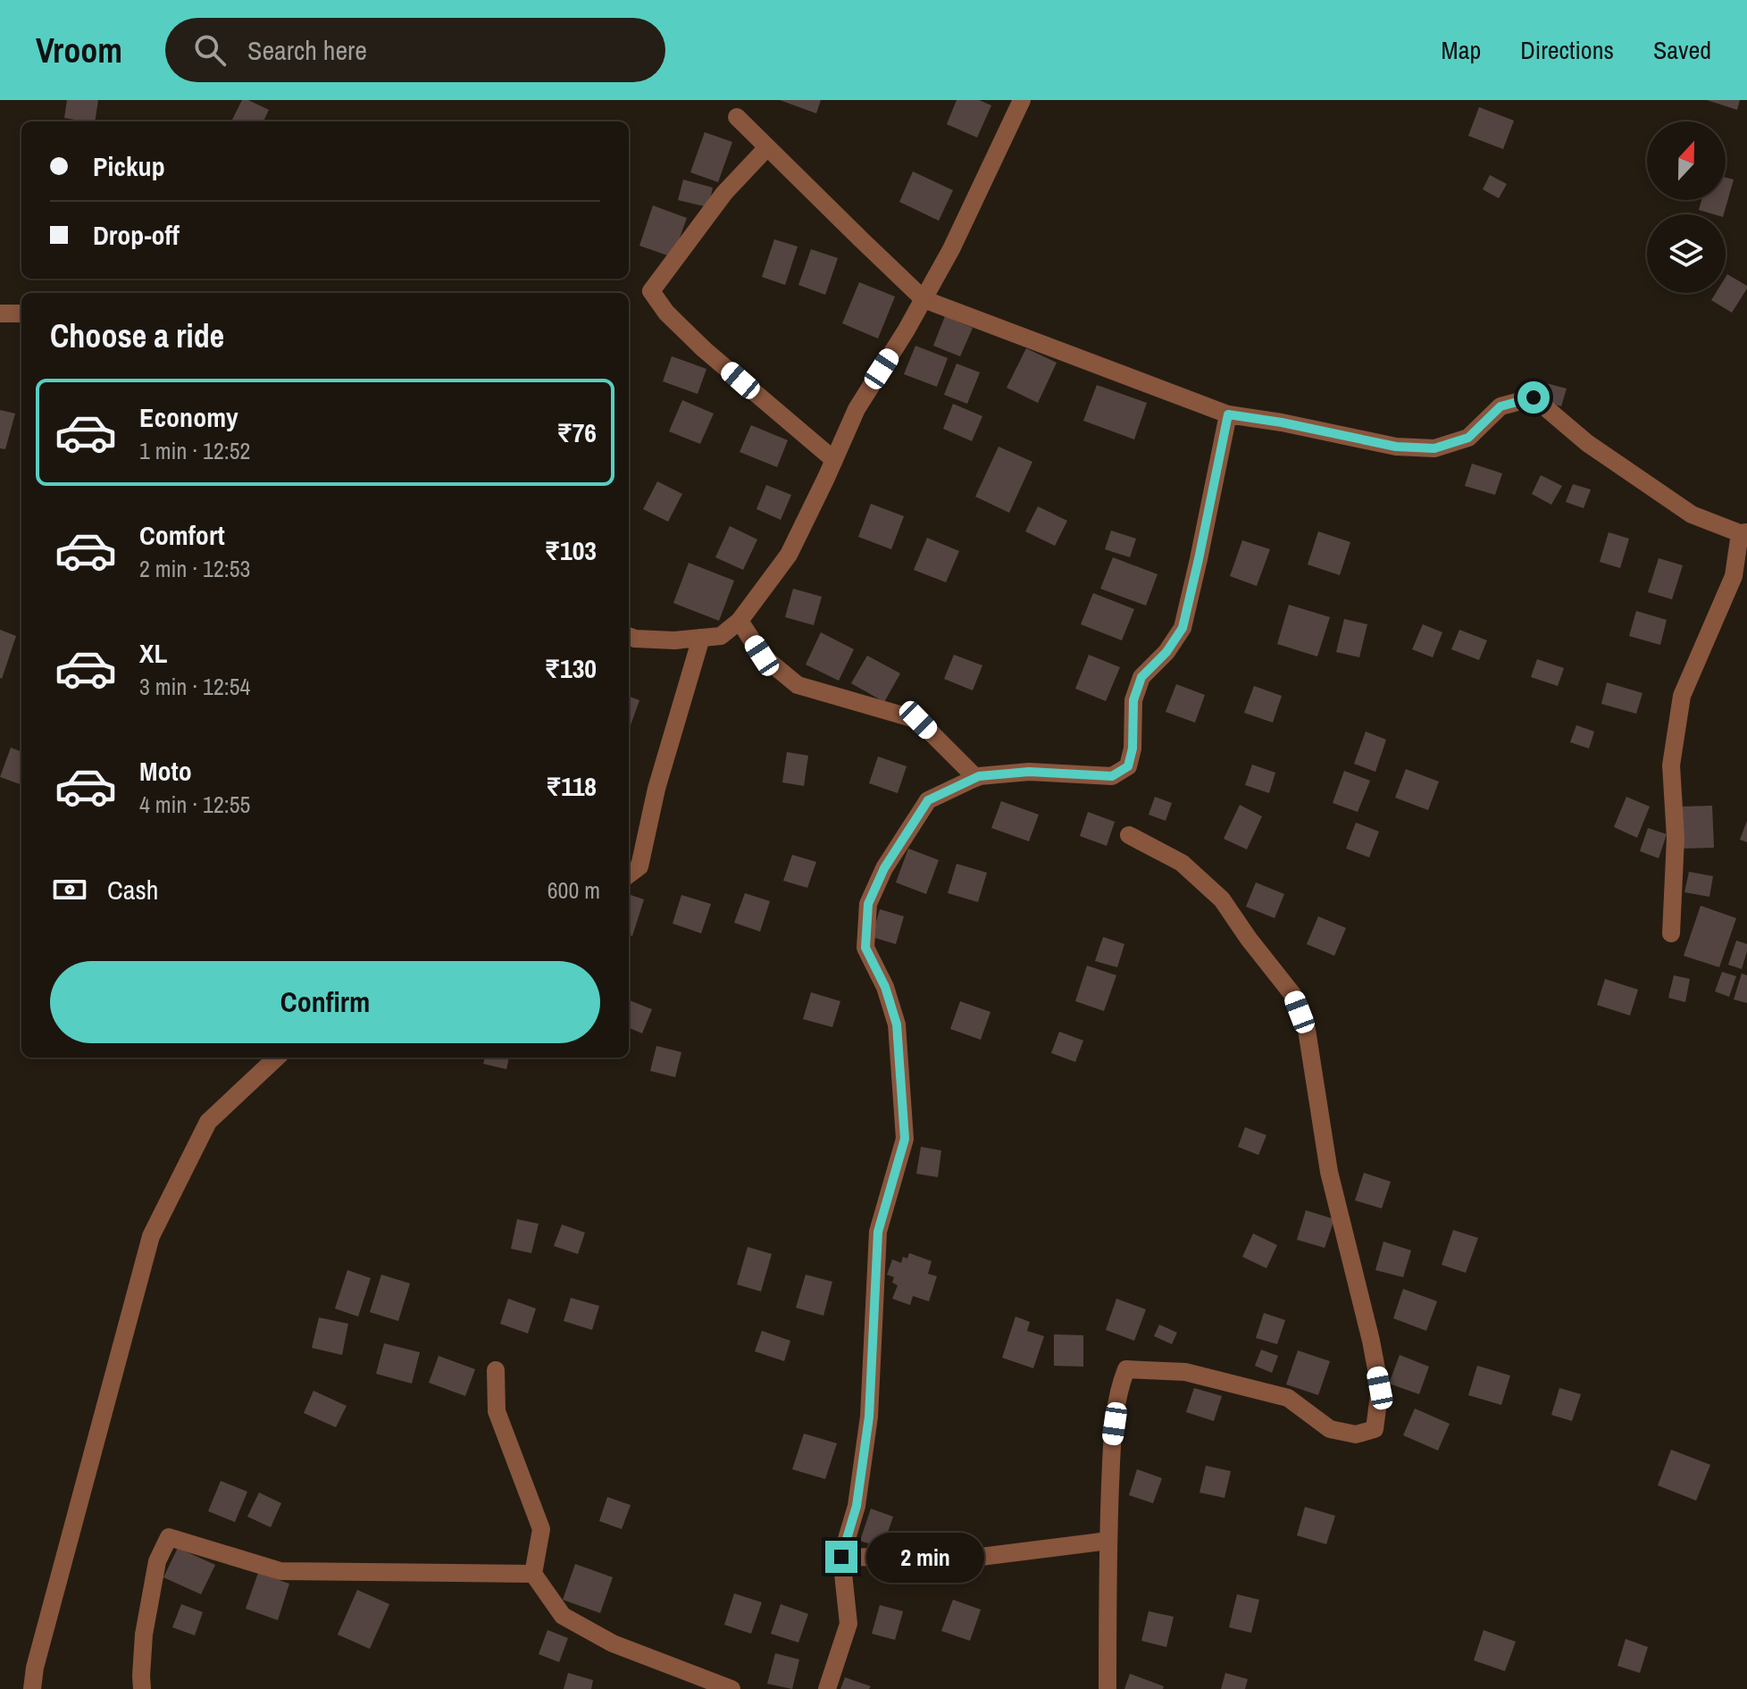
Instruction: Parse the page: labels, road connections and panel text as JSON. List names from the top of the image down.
{
  "north": "top",
  "page": {
    "header": "Vroom",
    "search": "Search here",
    "nav": ["Map", "Directions", "Saved"],
    "banner": ["Pickup", "Drop-off"],
    "heading": "Choose a ride",
    "list": [
      {
        "name": "Economy",
        "note": "1 min · 12:52",
        "value": "₹76"
      },
      {
        "name": "Comfort",
        "note": "2 min · 12:53",
        "value": "₹103"
      },
      {
        "name": "XL",
        "note": "3 min · 12:54",
        "value": "₹130"
      },
      {
        "name": "Moto",
        "note": "4 min · 12:55",
        "value": "₹118"
      }
    ],
    "pay": ["Cash", "600 m"],
    "buttons": "Confirm",
    "bubble": "2 min"
  }
}
